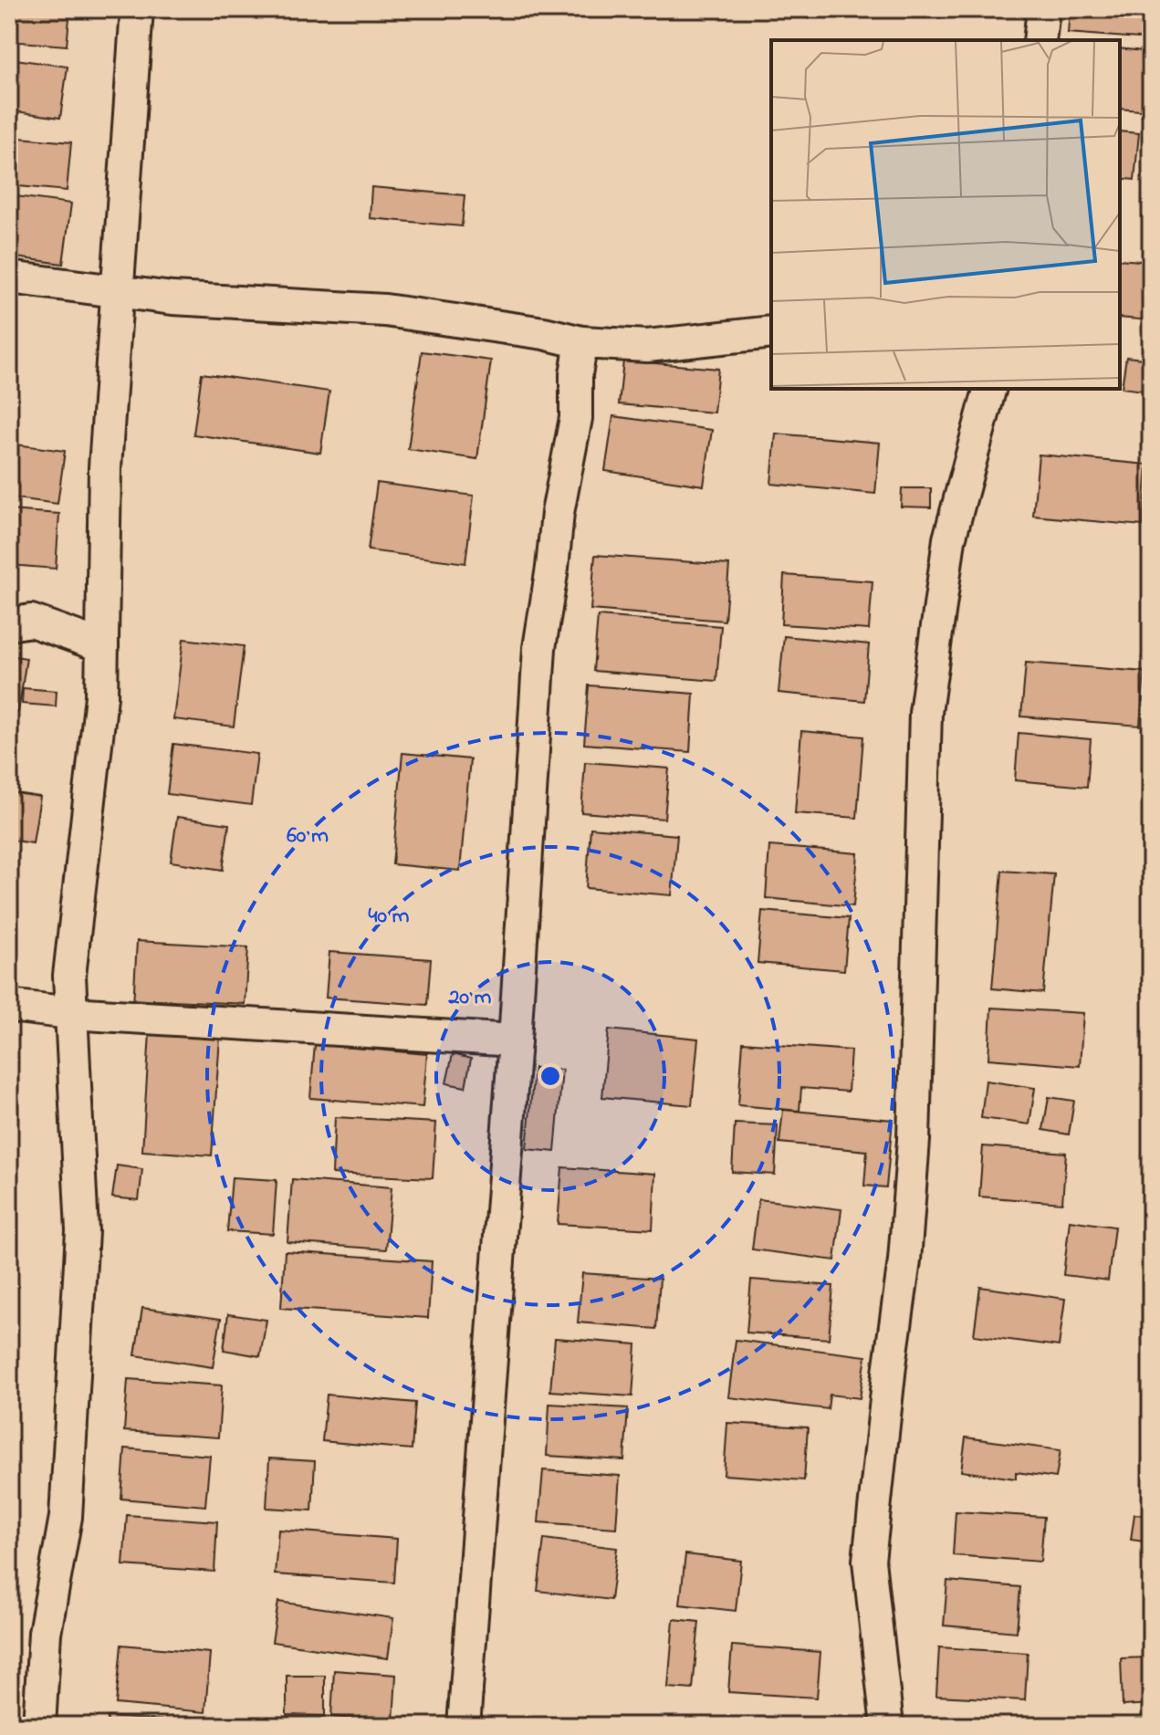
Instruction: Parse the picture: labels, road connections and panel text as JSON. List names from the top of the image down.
{
  "rings": ["60 m", "40 m", "20 m"]
}
